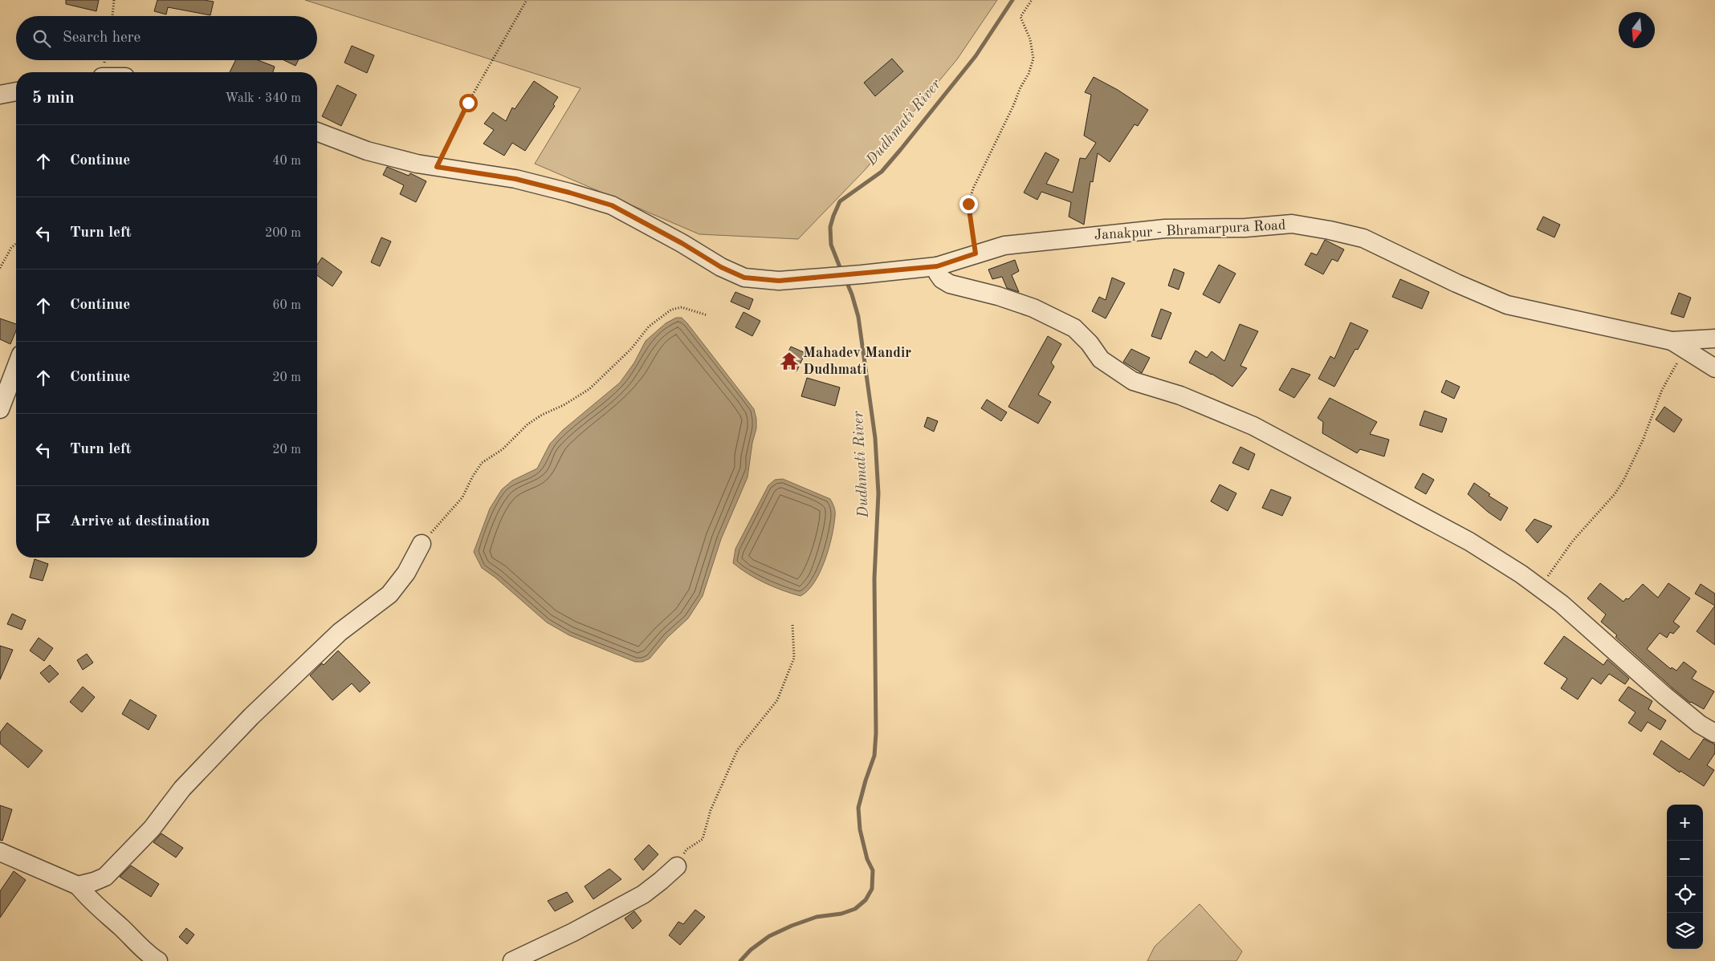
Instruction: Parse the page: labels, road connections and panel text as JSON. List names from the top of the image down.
{
  "streets": {
    "street": ["Janakpur - Bhramarpura Road"]
  },
  "water": ["Dudhmati River"],
  "places": {
    "temple": ["Mahadev Mandir Dudhmati"]
  },
  "north": "bottom",
  "page": {
    "search": "Search here",
    "heading": ["5 min", "Walk · 340 m"],
    "list": [
      ["Continue", "40 m"],
      ["Turn left", "200 m"],
      ["Continue", "60 m"],
      ["Continue", "20 m"],
      ["Turn left", "20 m"],
      "Arrive at destination"
    ],
    "map_buttons": ["+", "−"]
  }
}
